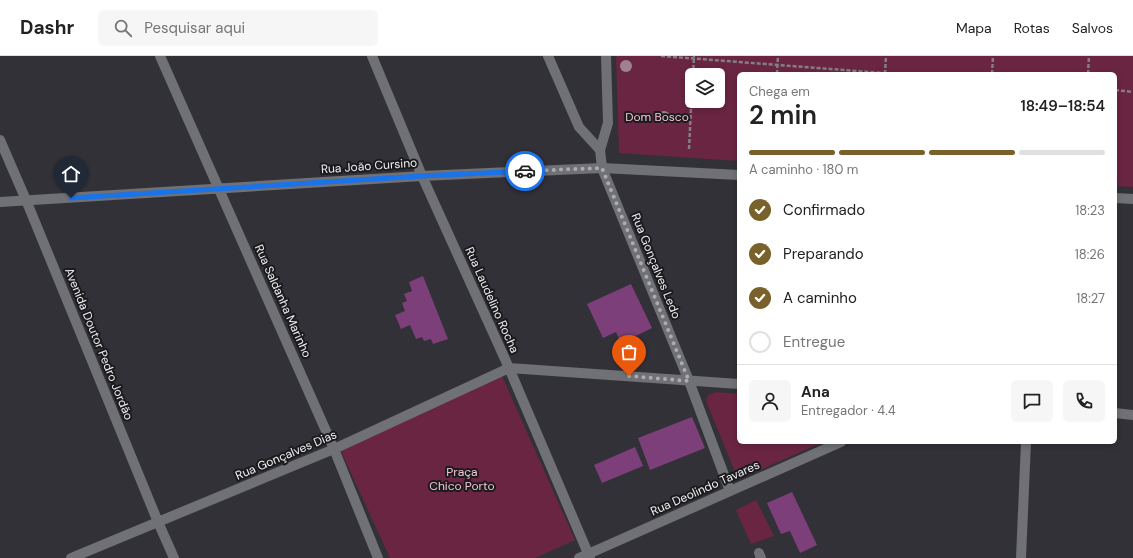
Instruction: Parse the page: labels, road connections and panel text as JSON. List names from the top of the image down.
{
  "streets": {
    "street": [
      "Rua João Cursino",
      "Rua Gonçalves Ledo",
      "Rua Laudelino Rocha",
      "Rua Saldanha Marinho",
      "Avenida Doutor Pedro Jordão",
      "Rua Gonçalves Dias",
      "Rua Deolindo Tavares"
    ]
  },
  "crossings": [
    ["Rua João Cursino", "Rua Gonçalves Ledo"],
    ["Rua João Cursino", "Rua Laudelino Rocha"],
    ["Rua João Cursino", "Rua Saldanha Marinho"],
    ["Rua João Cursino", "Avenida Doutor Pedro Jordão"],
    ["Rua Gonçalves Ledo", "Rua Deolindo Tavares"],
    ["Rua Laudelino Rocha", "Rua Gonçalves Dias"],
    ["Rua Laudelino Rocha", "Rua Deolindo Tavares"],
    ["Rua Saldanha Marinho", "Rua Gonçalves Dias"],
    ["Avenida Doutor Pedro Jordão", "Rua Gonçalves Dias"]
  ],
  "parks": ["Dom Bosco", "Praça Chico Porto"],
  "page": {
    "header": "Dashr",
    "search": "Pesquisar aqui",
    "nav": ["Mapa", "Rotas", "Salvos"],
    "heading": ["2 min", "Chega em", "18:49–18:54"],
    "panel": ["Ana", "Entregador · 4.4"],
    "bar": "A caminho · 180 m",
    "list": [
      ["Confirmado", "18:23"],
      ["Preparando", "18:26"],
      ["A caminho", "18:27"],
      "Entregue"
    ]
  }
}
